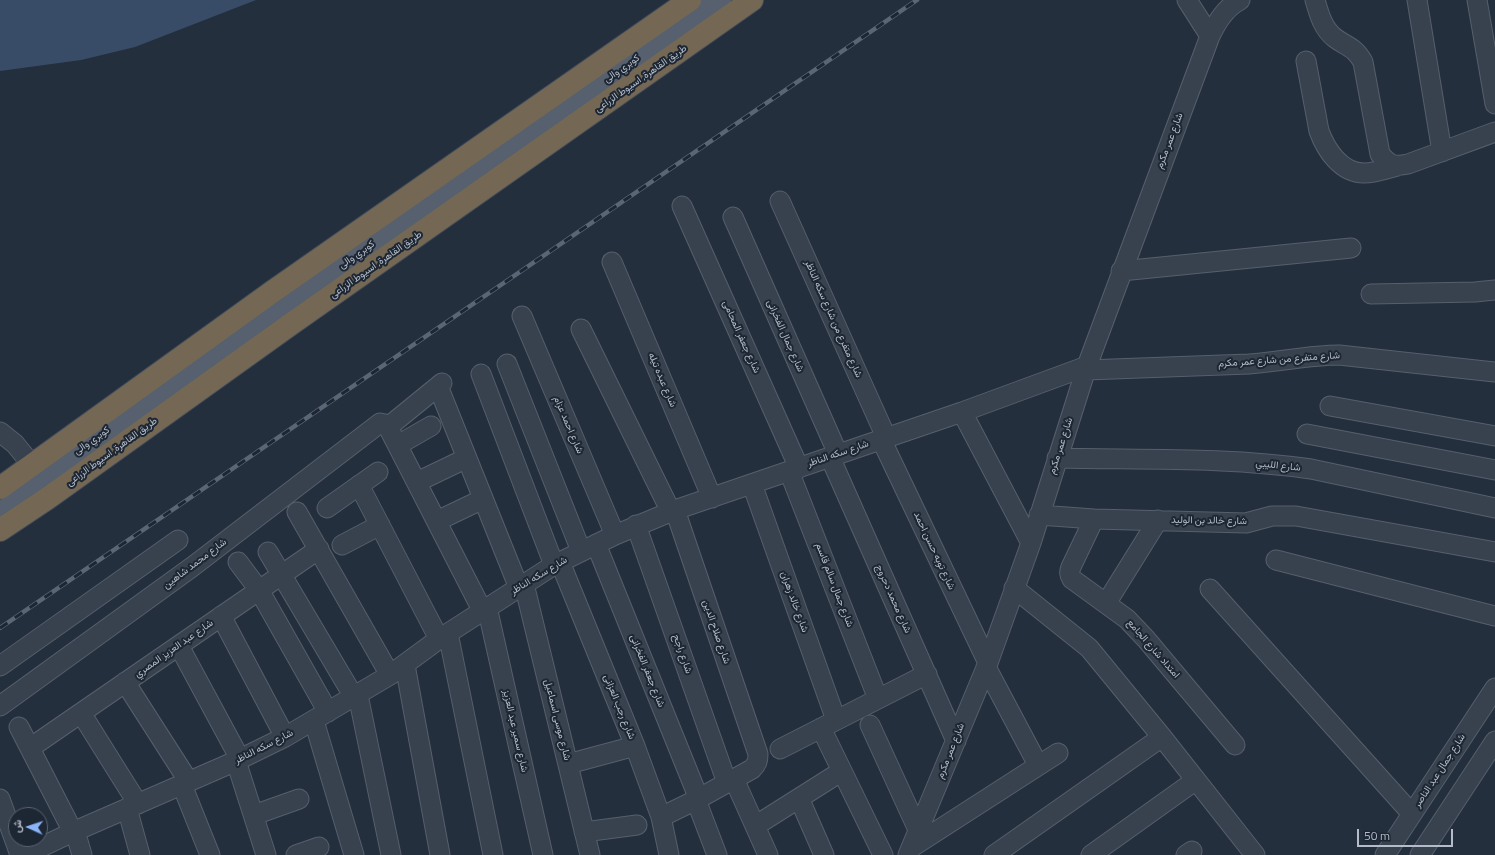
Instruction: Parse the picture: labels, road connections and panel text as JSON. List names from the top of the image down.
{
  "streets": {
    "highway": ["طريق القاهرة, اسيوط الزراعى"],
    "main road": ["كوبري والى"],
    "street": [
      "شارع عمر مكرم",
      "شارع متفرع من شارع سكه الناظر",
      "شارع جمال الفخرانى",
      "شارع جعفر المحامى",
      "شارع متفرع من شارع عمر مكرم",
      "شارع عبده تيله",
      "شارع احمد عزام",
      "شارع سكه الناظر",
      "شارع الليبي",
      "شارع خالد بن الوليد",
      "شارع توبه حسن احمد",
      "شارع محمد شاهين",
      "شارع جمال سالم قاسم",
      "شارع محمد دحروج",
      "شارع خالد زهران",
      "شارع صلاح الدين",
      "شارع عبد العزيز المصري",
      "امتداد شارع الجامع",
      "شارع راجح",
      "شارع جعفر الفخرانى",
      "شارع رجب العزانى",
      "شارع موسى اسماعيل",
      "شارع سمير عبد العزيز",
      "شارع جمال عبد الناصر"
    ]
  },
  "crossings": [
    ["شارع عمر مكرم", "شارع متفرع من شارع عمر مكرم"],
    ["شارع عمر مكرم", "شارع سكه الناظر"],
    ["شارع عمر مكرم", "شارع الليبي"],
    ["شارع عمر مكرم", "شارع خالد بن الوليد"],
    ["شارع عمر مكرم", "شارع توبه حسن احمد"],
    ["شارع عمر مكرم", "شارع محمد دحروج"],
    ["شارع متفرع من شارع سكه الناظر", "شارع سكه الناظر"],
    ["شارع متفرع من شارع سكه الناظر", "شارع توبه حسن احمد"],
    ["شارع جمال الفخرانى", "شارع سكه الناظر"],
    ["شارع جمال الفخرانى", "شارع محمد دحروج"],
    ["شارع جعفر المحامى", "شارع سكه الناظر"],
    ["شارع جعفر المحامى", "شارع جمال سالم قاسم"],
    ["شارع متفرع من شارع عمر مكرم", "شارع سكه الناظر"],
    ["شارع عبده تيله", "شارع سكه الناظر"],
    ["شارع احمد عزام", "شارع سكه الناظر"],
    ["شارع سكه الناظر", "شارع توبه حسن احمد"],
    ["شارع سكه الناظر", "شارع جمال سالم قاسم"],
    ["شارع سكه الناظر", "شارع محمد دحروج"],
    ["شارع سكه الناظر", "شارع خالد زهران"],
    ["شارع سكه الناظر", "شارع صلاح الدين"],
    ["شارع سكه الناظر", "شارع راجح"],
    ["شارع سكه الناظر", "شارع جعفر الفخرانى"],
    ["شارع سكه الناظر", "شارع رجب العزانى"],
    ["شارع سكه الناظر", "شارع موسى اسماعيل"],
    ["شارع سكه الناظر", "شارع سمير عبد العزيز"],
    ["شارع خالد بن الوليد", "امتداد شارع الجامع"],
    ["شارع محمد شاهين", "شارع موسى اسماعيل"],
    ["شارع محمد شاهين", "شارع سمير عبد العزيز"],
    ["شارع صلاح الدين", "شارع راجح"],
    ["شارع موسى اسماعيل", "شارع سمير عبد العزيز"]
  ],
  "scale_bar": "50 m",
  "north": "left"
}
